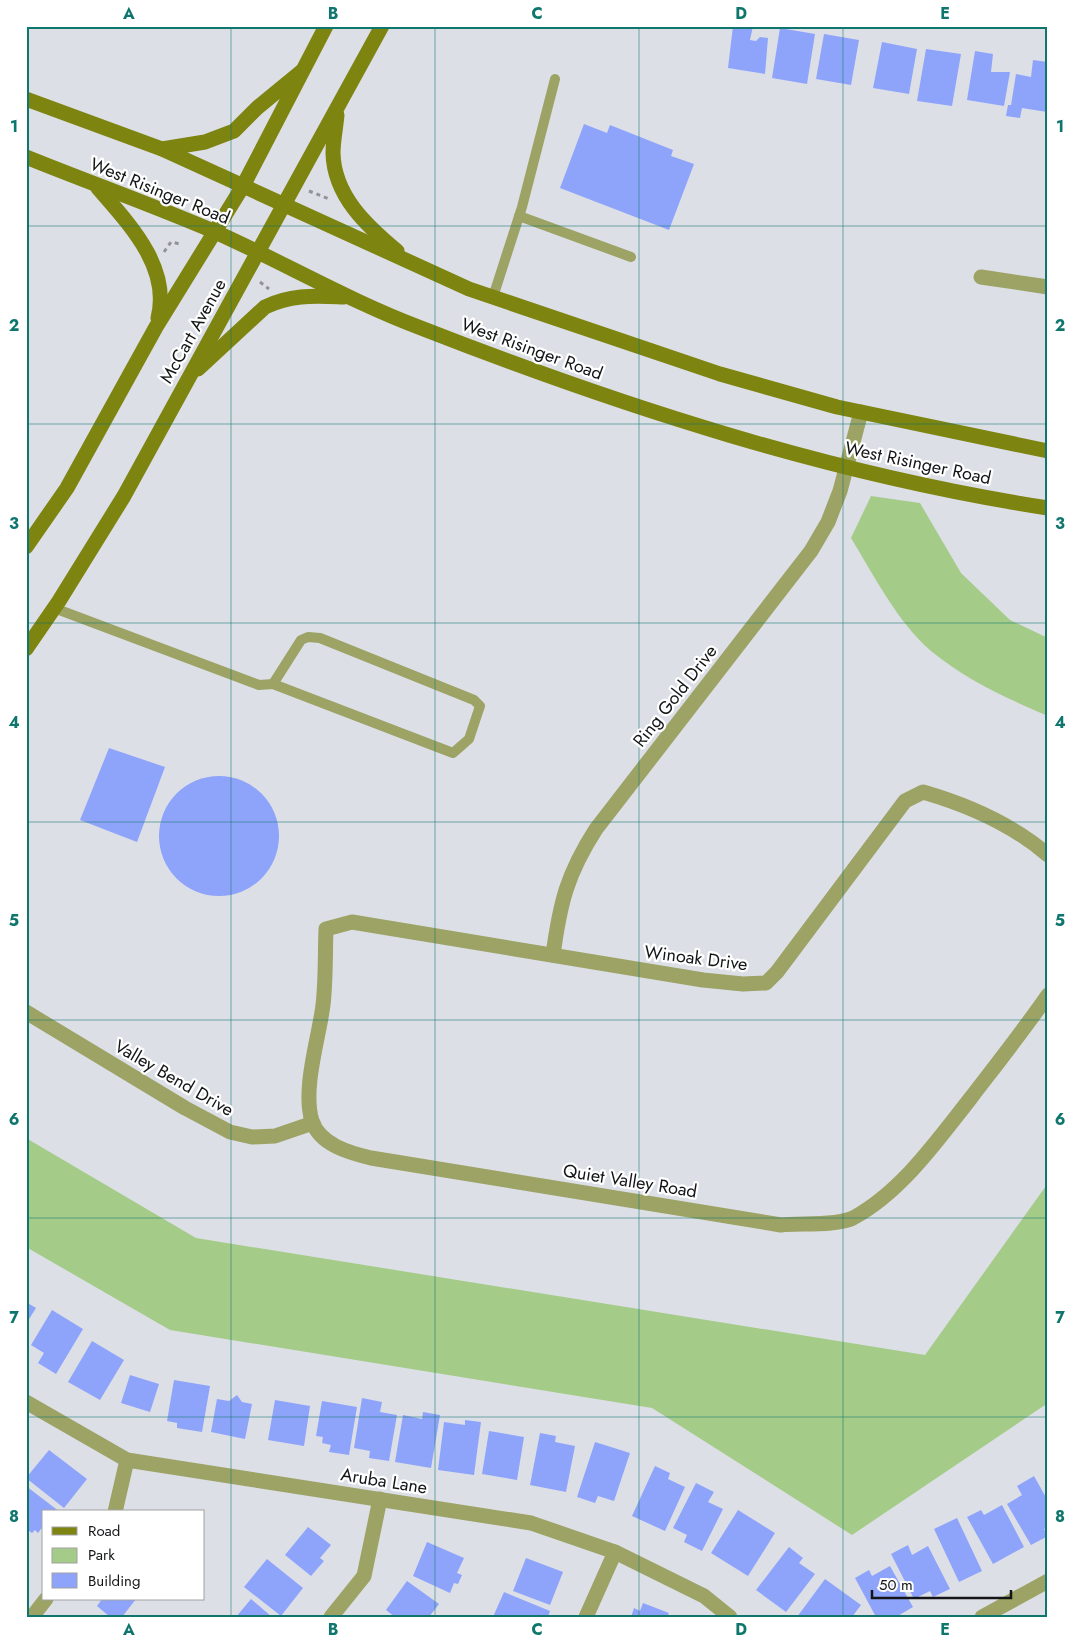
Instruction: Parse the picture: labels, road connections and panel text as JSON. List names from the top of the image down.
{
  "streets": {
    "main road": ["West Risinger Road", "McCart Avenue"],
    "street": [
      "Ring Gold Drive",
      "Winoak Drive",
      "Valley Bend Drive",
      "Quiet Valley Road",
      "Aruba Lane"
    ]
  },
  "crossings": [
    ["West Risinger Road", "McCart Avenue"],
    ["West Risinger Road", "Ring Gold Drive"],
    ["Ring Gold Drive", "Winoak Drive"],
    ["Winoak Drive", "Valley Bend Drive"],
    ["Winoak Drive", "Quiet Valley Road"],
    ["Valley Bend Drive", "Quiet Valley Road"]
  ],
  "legend": ["Road", "Park", "Building"],
  "scale_bar": "50 m",
  "grid": {
    "columns": [
      "A",
      "B",
      "C",
      "D",
      "E"
    ],
    "rows": [
      "1",
      "2",
      "3",
      "4",
      "5",
      "6",
      "7",
      "8"
    ]
  }
}
